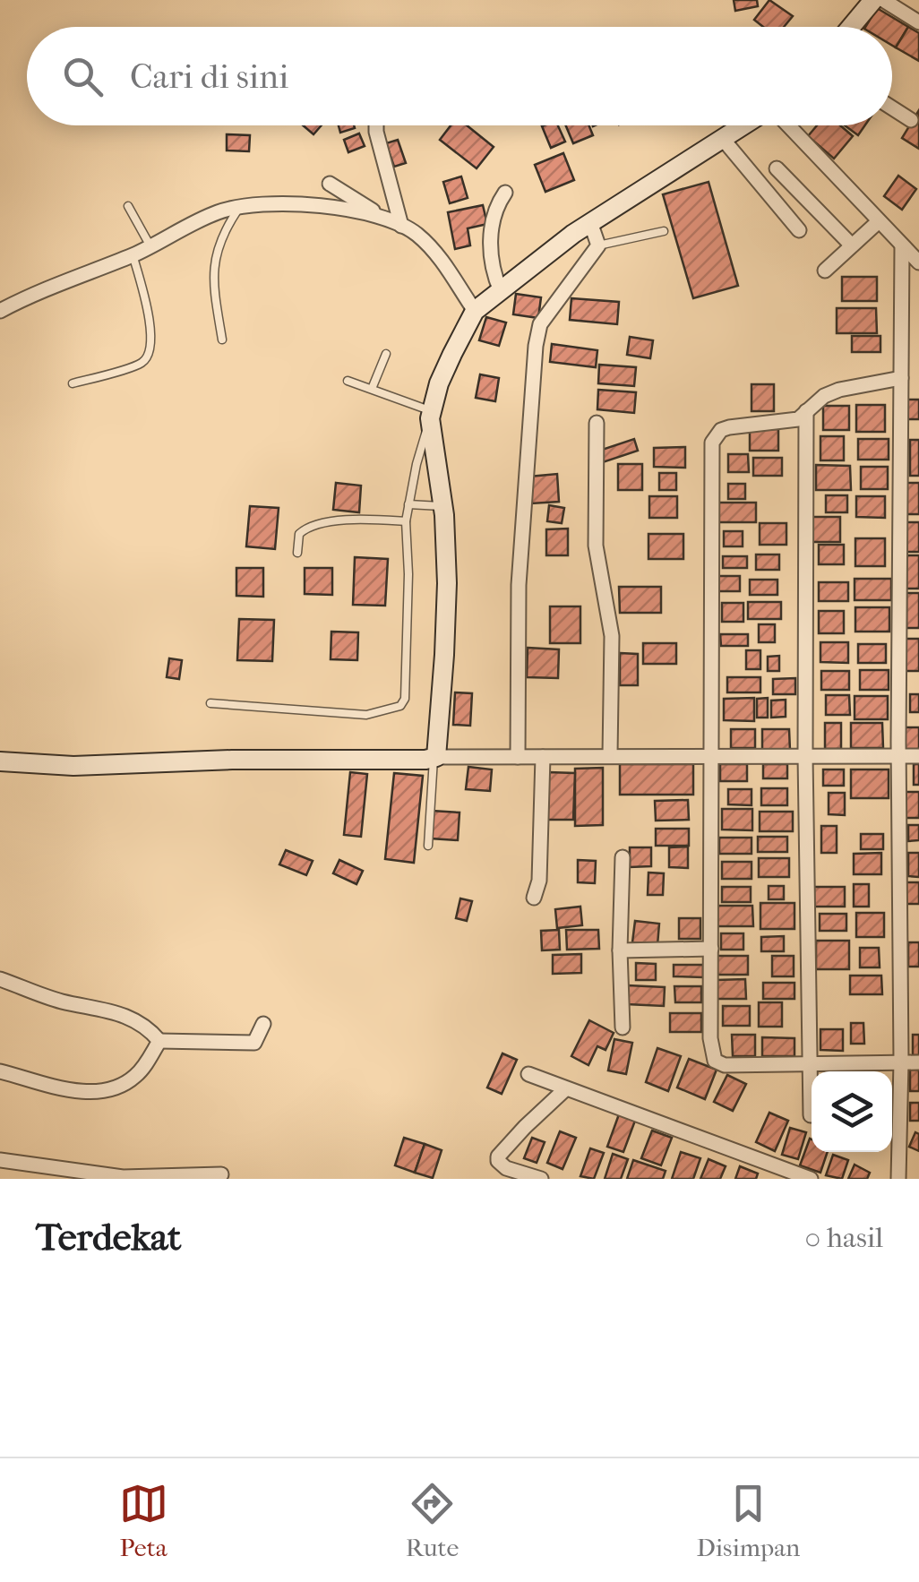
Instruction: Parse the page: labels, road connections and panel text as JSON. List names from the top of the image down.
{
  "page": {
    "search": "Cari di sini",
    "heading": ["Terdekat", "0 hasil"],
    "nav": ["Peta", "Rute", "Disimpan"]
  }
}
